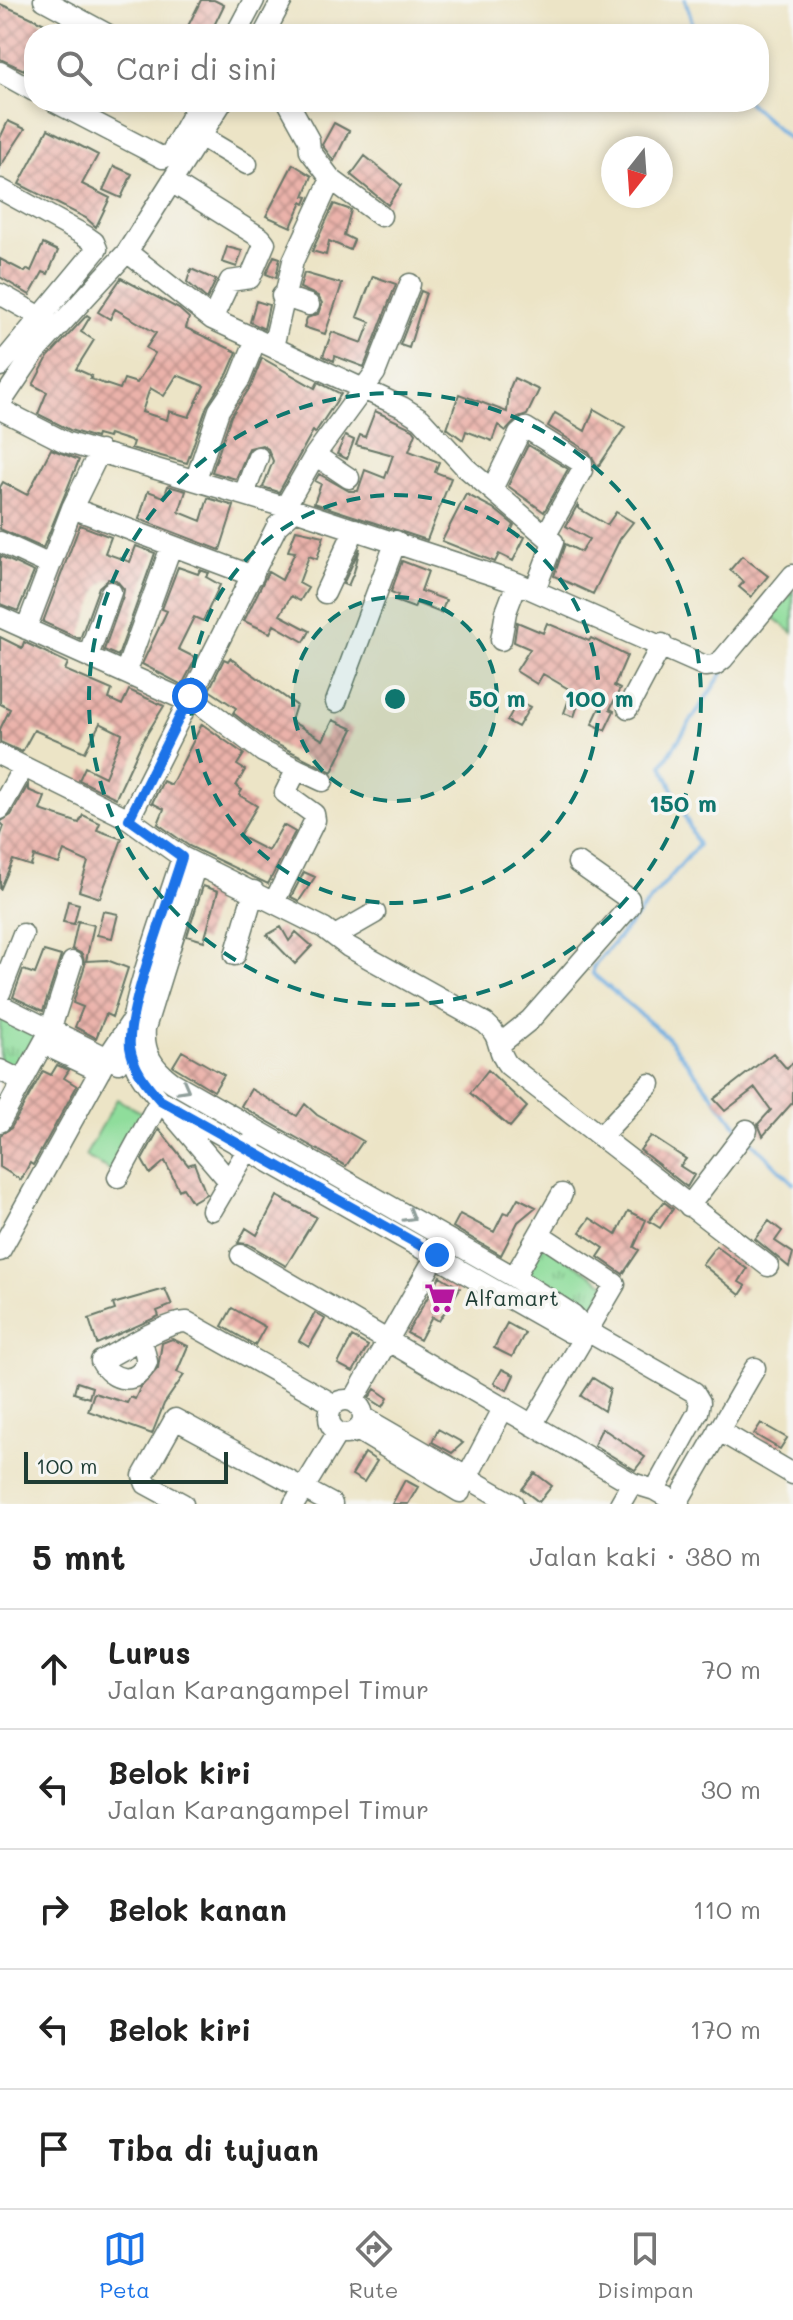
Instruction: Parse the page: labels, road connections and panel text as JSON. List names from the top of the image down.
{
  "places": {
    "supermarket": ["Alfamart"]
  },
  "scale_bar": "100 m",
  "north": "bottom",
  "page": {
    "search": "Cari di sini",
    "scale": "100 m",
    "heading": ["5 mnt", "Jalan kaki · 380 m"],
    "list": [
      ["Lurus", "Jalan Karangampel Timur", "70 m"],
      ["Belok kiri", "Jalan Karangampel Timur", "30 m"],
      ["Belok kanan", "110 m"],
      ["Belok kiri", "170 m"],
      "Tiba di tujuan"
    ],
    "nav": ["Peta", "Rute", "Disimpan"]
  },
  "rings": ["50 m", "100 m", "150 m"]
}
